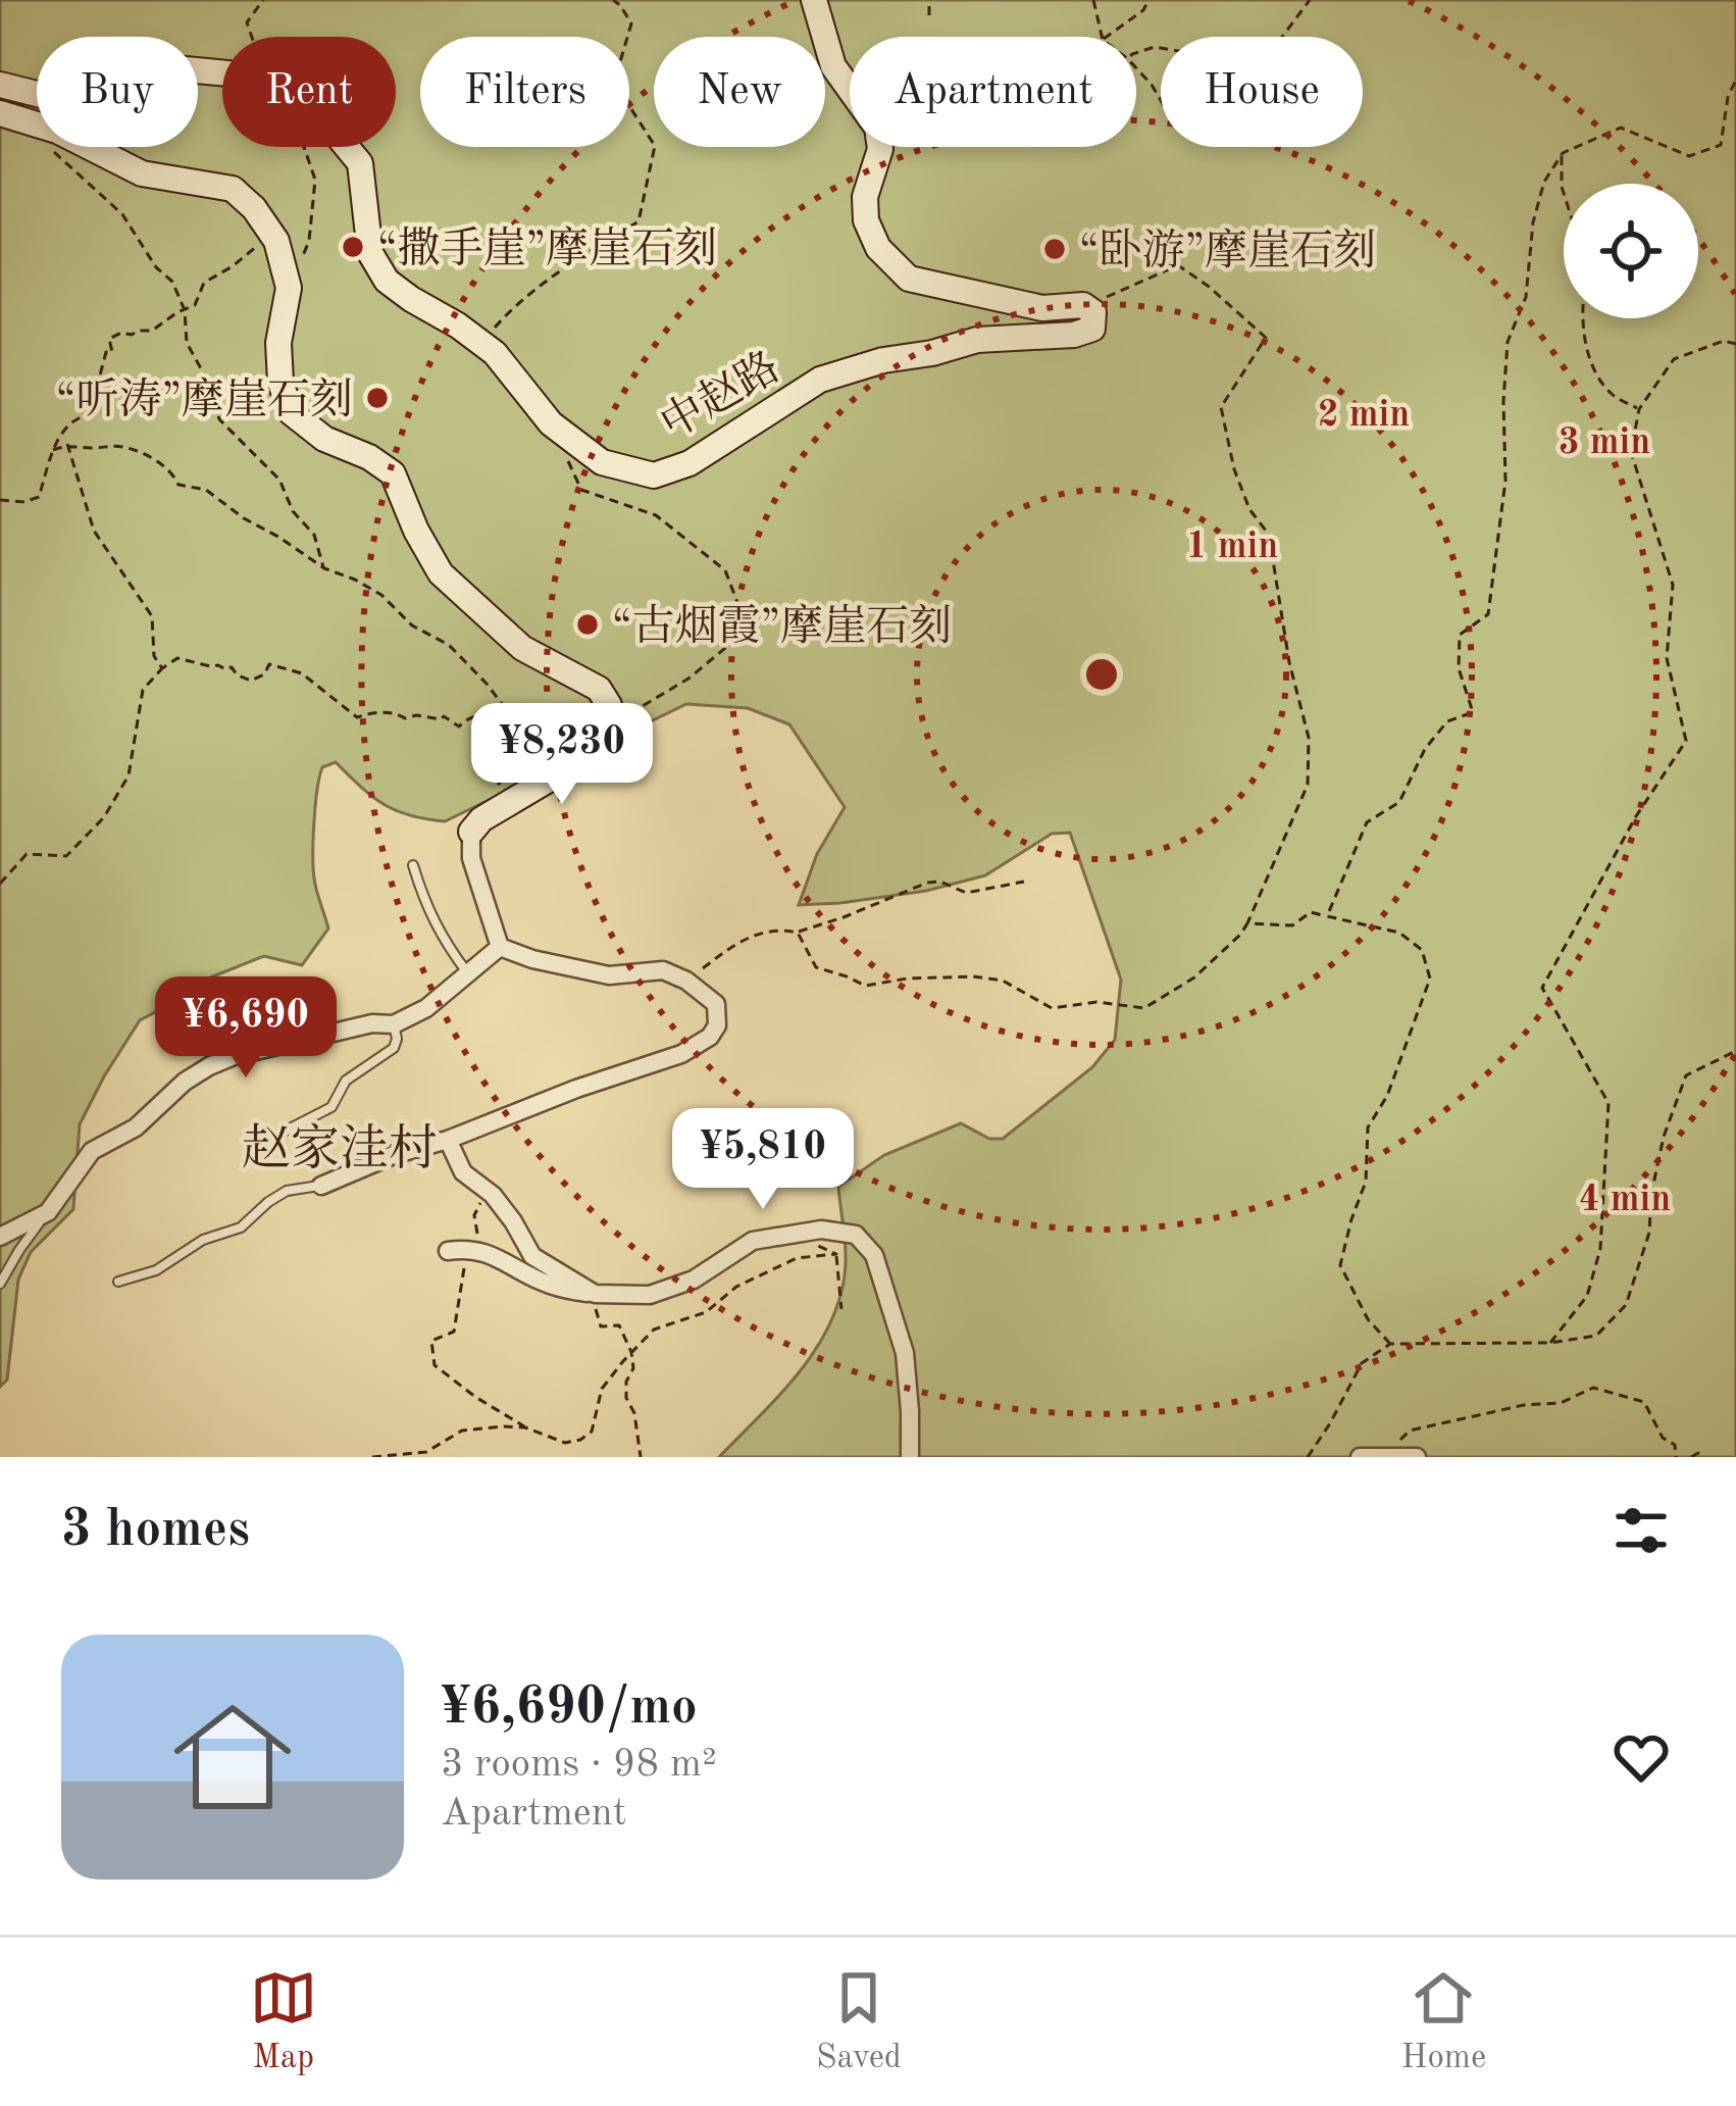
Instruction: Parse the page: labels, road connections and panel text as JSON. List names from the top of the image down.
{
  "streets": {
    "street": ["中赵路"]
  },
  "districts": ["赵家洼村"],
  "places": [
    "“撒手崖”摩崖石刻",
    "“卧游”摩崖石刻",
    "“听涛”摩崖石刻",
    "“古烟霞”摩崖石刻"
  ],
  "page": {
    "chip": [
      "Buy",
      "Rent",
      "Filters",
      "New",
      "Apartment",
      "House"
    ],
    "price": ["¥8,230", "¥6,690", "¥5,810"],
    "heading": "3 homes",
    "list": [
      {
        "name": "¥6,690/mo",
        "note": "3 rooms · 98 m² · Apartment"
      }
    ],
    "tabs": ["Map", "Saved", "Home"]
  },
  "rings": [
    "2 min",
    "3 min",
    "1 min",
    "4 min"
  ]
}
